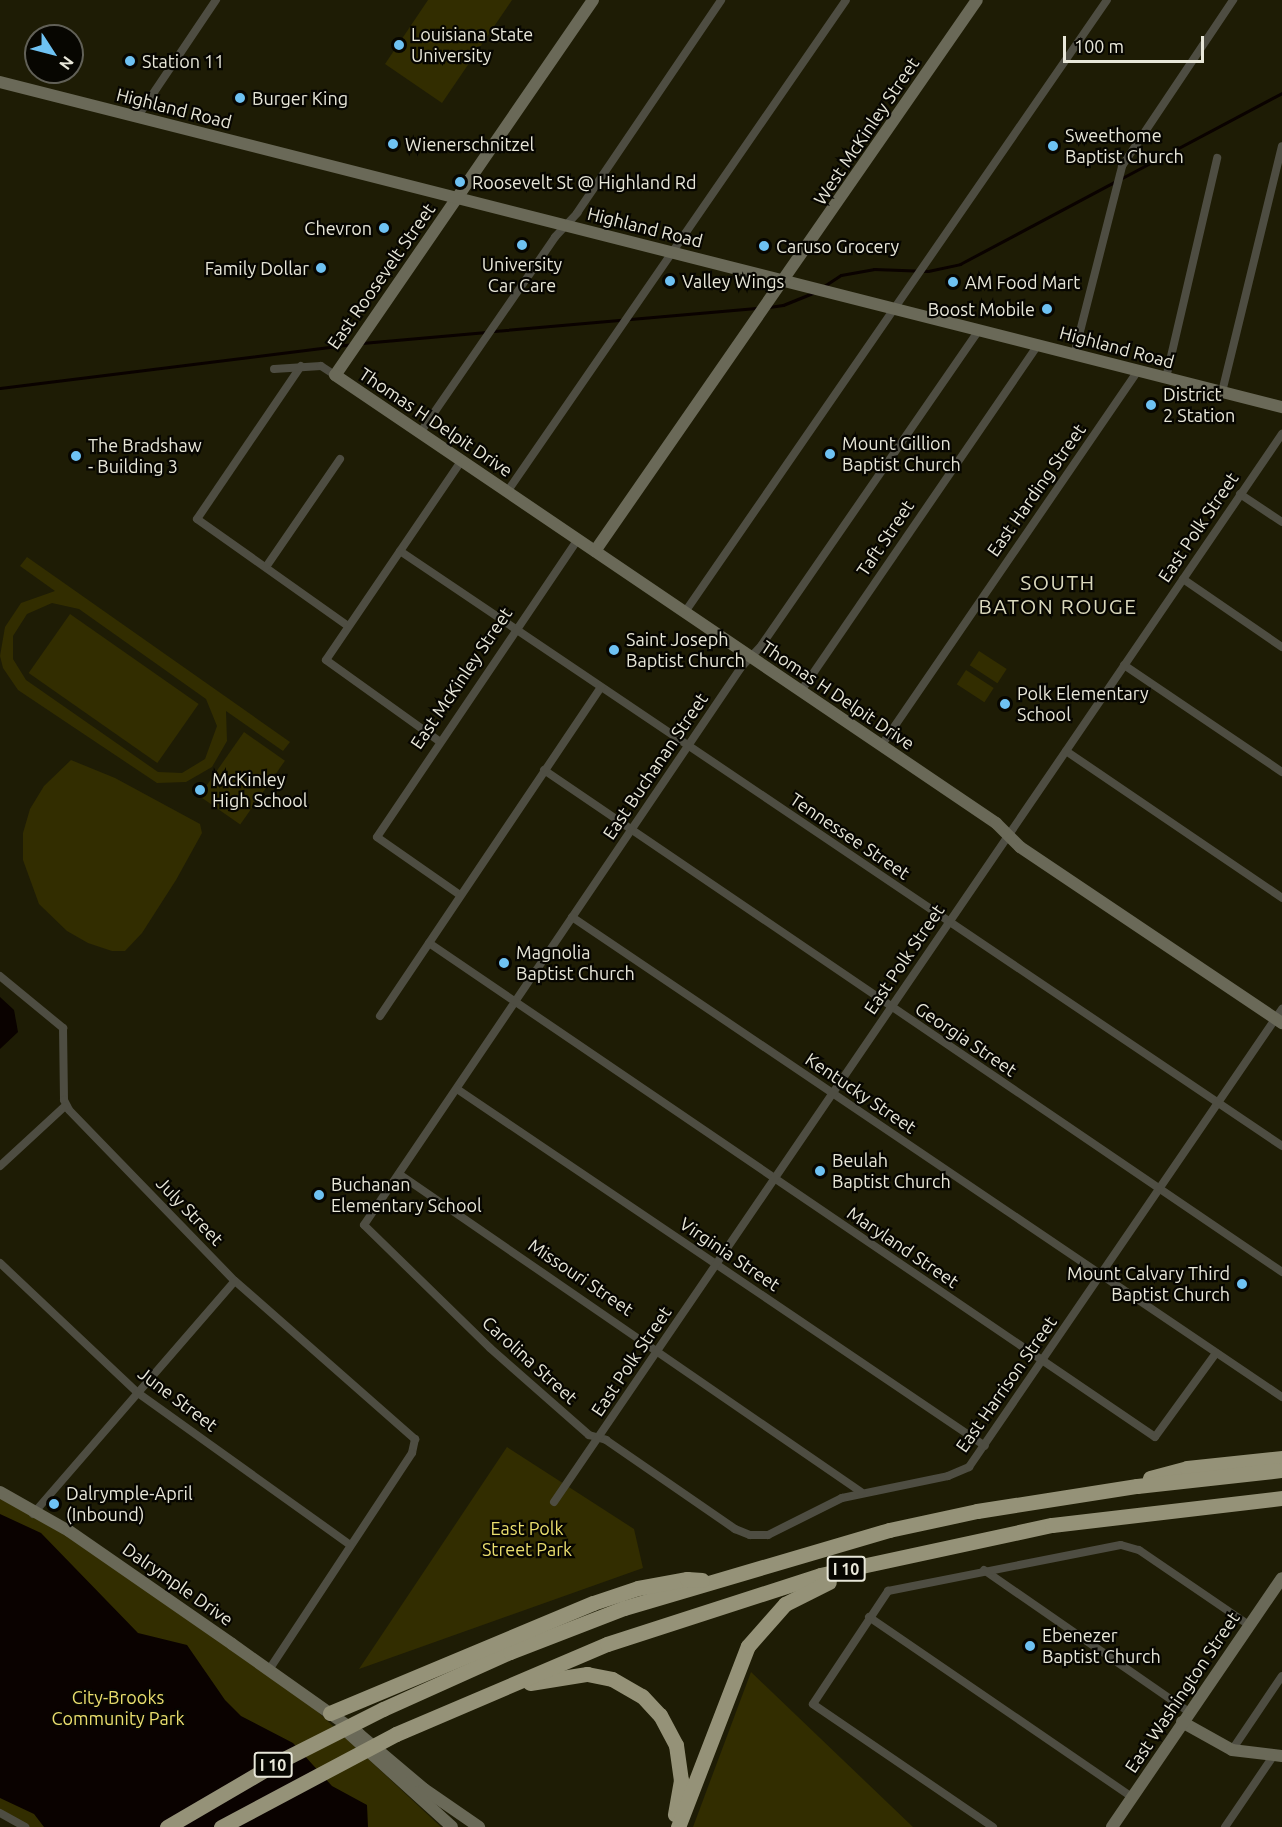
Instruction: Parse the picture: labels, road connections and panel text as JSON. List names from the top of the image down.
{
  "streets": {
    "highway": ["I 10"],
    "street": [
      "Highland Road",
      "West McKinley Street",
      "East Roosevelt Street",
      "Thomas H Delpit Drive",
      "East Harding Street",
      "East Polk Street",
      "Taft Street",
      "East McKinley Street",
      "East Buchanan Street",
      "Tennessee Street",
      "Georgia Street",
      "Kentucky Street",
      "July Street",
      "Maryland Street",
      "Virginia Street",
      "Missouri Street",
      "Carolina Street",
      "East Harrison Street",
      "June Street",
      "Dalrymple Drive",
      "East Washington Street"
    ]
  },
  "crossings": [
    ["Highland Road", "West McKinley Street"],
    ["Highland Road", "East Roosevelt Street"],
    ["Highland Road", "East Harding Street"],
    ["Highland Road", "Taft Street"],
    ["Highland Road", "East Buchanan Street"],
    ["East Roosevelt Street", "Thomas H Delpit Drive"],
    ["Thomas H Delpit Drive", "East Harding Street"],
    ["Thomas H Delpit Drive", "East Polk Street"],
    ["Thomas H Delpit Drive", "Taft Street"],
    ["Thomas H Delpit Drive", "East McKinley Street"],
    ["Thomas H Delpit Drive", "East Buchanan Street"],
    ["Thomas H Delpit Drive", "East Harrison Street"],
    ["East Polk Street", "Tennessee Street"],
    ["East Polk Street", "Georgia Street"],
    ["East Polk Street", "Kentucky Street"],
    ["East Polk Street", "Maryland Street"],
    ["East Polk Street", "Virginia Street"],
    ["East Polk Street", "Missouri Street"],
    ["East Polk Street", "Carolina Street"],
    ["East McKinley Street", "Tennessee Street"],
    ["East Buchanan Street", "Tennessee Street"],
    ["East Buchanan Street", "Georgia Street"],
    ["East Buchanan Street", "Kentucky Street"],
    ["East Buchanan Street", "Maryland Street"],
    ["East Buchanan Street", "Virginia Street"],
    ["East Buchanan Street", "Missouri Street"],
    ["East Buchanan Street", "Carolina Street"],
    ["Tennessee Street", "East Harrison Street"],
    ["Georgia Street", "East Harrison Street"],
    ["Kentucky Street", "Maryland Street"],
    ["Kentucky Street", "East Harrison Street"],
    ["July Street", "June Street"],
    ["Maryland Street", "East Harrison Street"],
    ["Virginia Street", "East Harrison Street"],
    ["Missouri Street", "East Harrison Street"],
    ["Carolina Street", "East Harrison Street"]
  ],
  "districts": ["SOUTH BATON ROUGE"],
  "parks": ["East Polk Street Park", "City-Brooks Community Park"],
  "places": [
    "Louisiana State University",
    "Station 11",
    "Burger King",
    "Wienerschnitzel",
    "Sweethome Baptist Church",
    "Roosevelt St @ Highland Rd",
    "Chevron",
    "University Car Care",
    "Caruso Grocery",
    "Family Dollar",
    "Valley Wings",
    "AM Food Mart",
    "Boost Mobile",
    "District 2 Station",
    "Mount Gillion Baptist Church",
    "The Bradshaw - Building 3",
    "Saint Joseph Baptist Church",
    "Polk Elementary School",
    "McKinley High School",
    "Magnolia Baptist Church",
    "Beulah Baptist Church",
    "Buchanan Elementary School",
    "Mount Calvary Third Baptist Church",
    "Dalrymple-April (Inbound)",
    "Ebenezer Baptist Church"
  ],
  "scale_bar": "100 m",
  "north": "bottom right"
}
